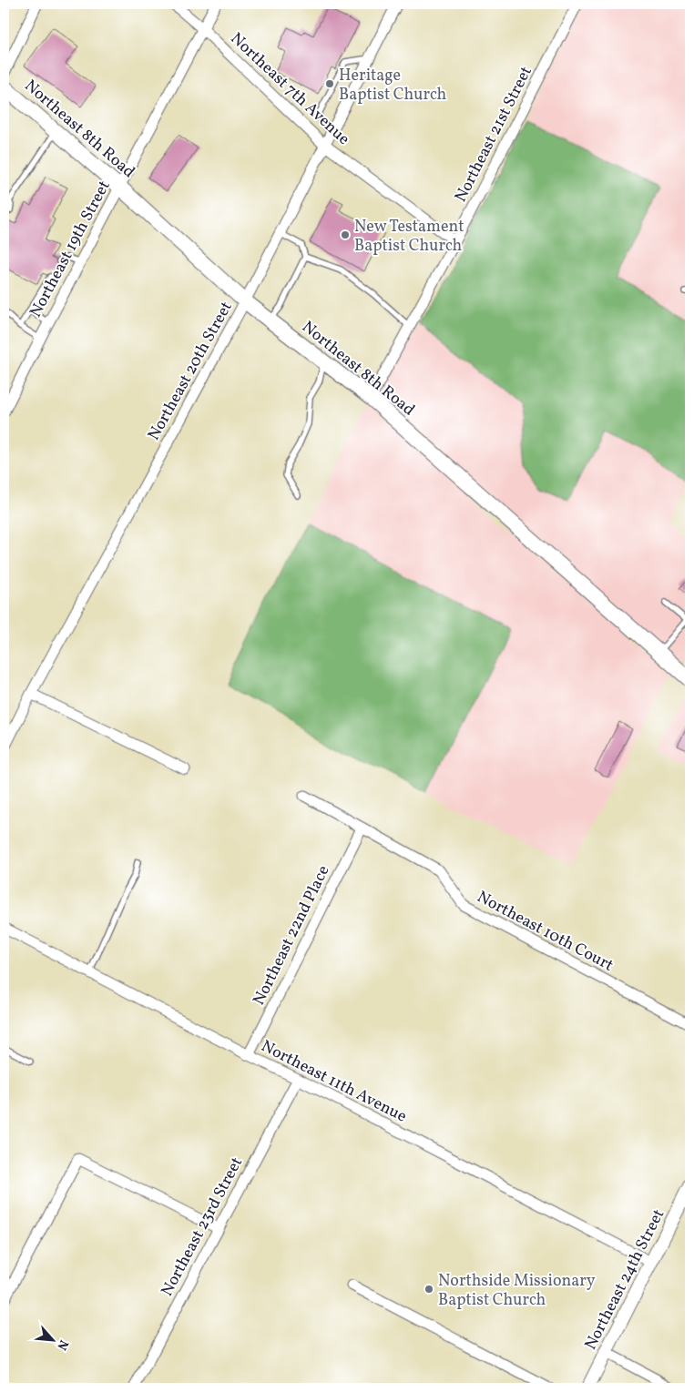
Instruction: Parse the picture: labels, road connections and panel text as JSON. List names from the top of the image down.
{
  "streets": {
    "main road": ["Northeast 8th Road"],
    "street": [
      "Northeast 7th Avenue",
      "Northeast 21st Street",
      "Northeast 19th Street",
      "Northeast 20th Street",
      "Northeast 10th Court",
      "Northeast 22nd Place",
      "Northeast 11th Avenue",
      "Northeast 23rd Street",
      "Northeast 24th Street"
    ]
  },
  "crossings": [
    ["Northeast 7th Avenue", "Northeast 21st Street"],
    ["Northeast 7th Avenue", "Northeast 19th Street"],
    ["Northeast 7th Avenue", "Northeast 20th Street"],
    ["Northeast 8th Road", "Northeast 21st Street"],
    ["Northeast 8th Road", "Northeast 19th Street"],
    ["Northeast 8th Road", "Northeast 20th Street"],
    ["Northeast 10th Court", "Northeast 22nd Place"],
    ["Northeast 22nd Place", "Northeast 11th Avenue"],
    ["Northeast 11th Avenue", "Northeast 23rd Street"],
    ["Northeast 11th Avenue", "Northeast 24th Street"]
  ],
  "places": ["Heritage Baptist Church", "New Testament Baptist Church", "Northside Missionary Baptist Church"],
  "north": "bottom right"
}
